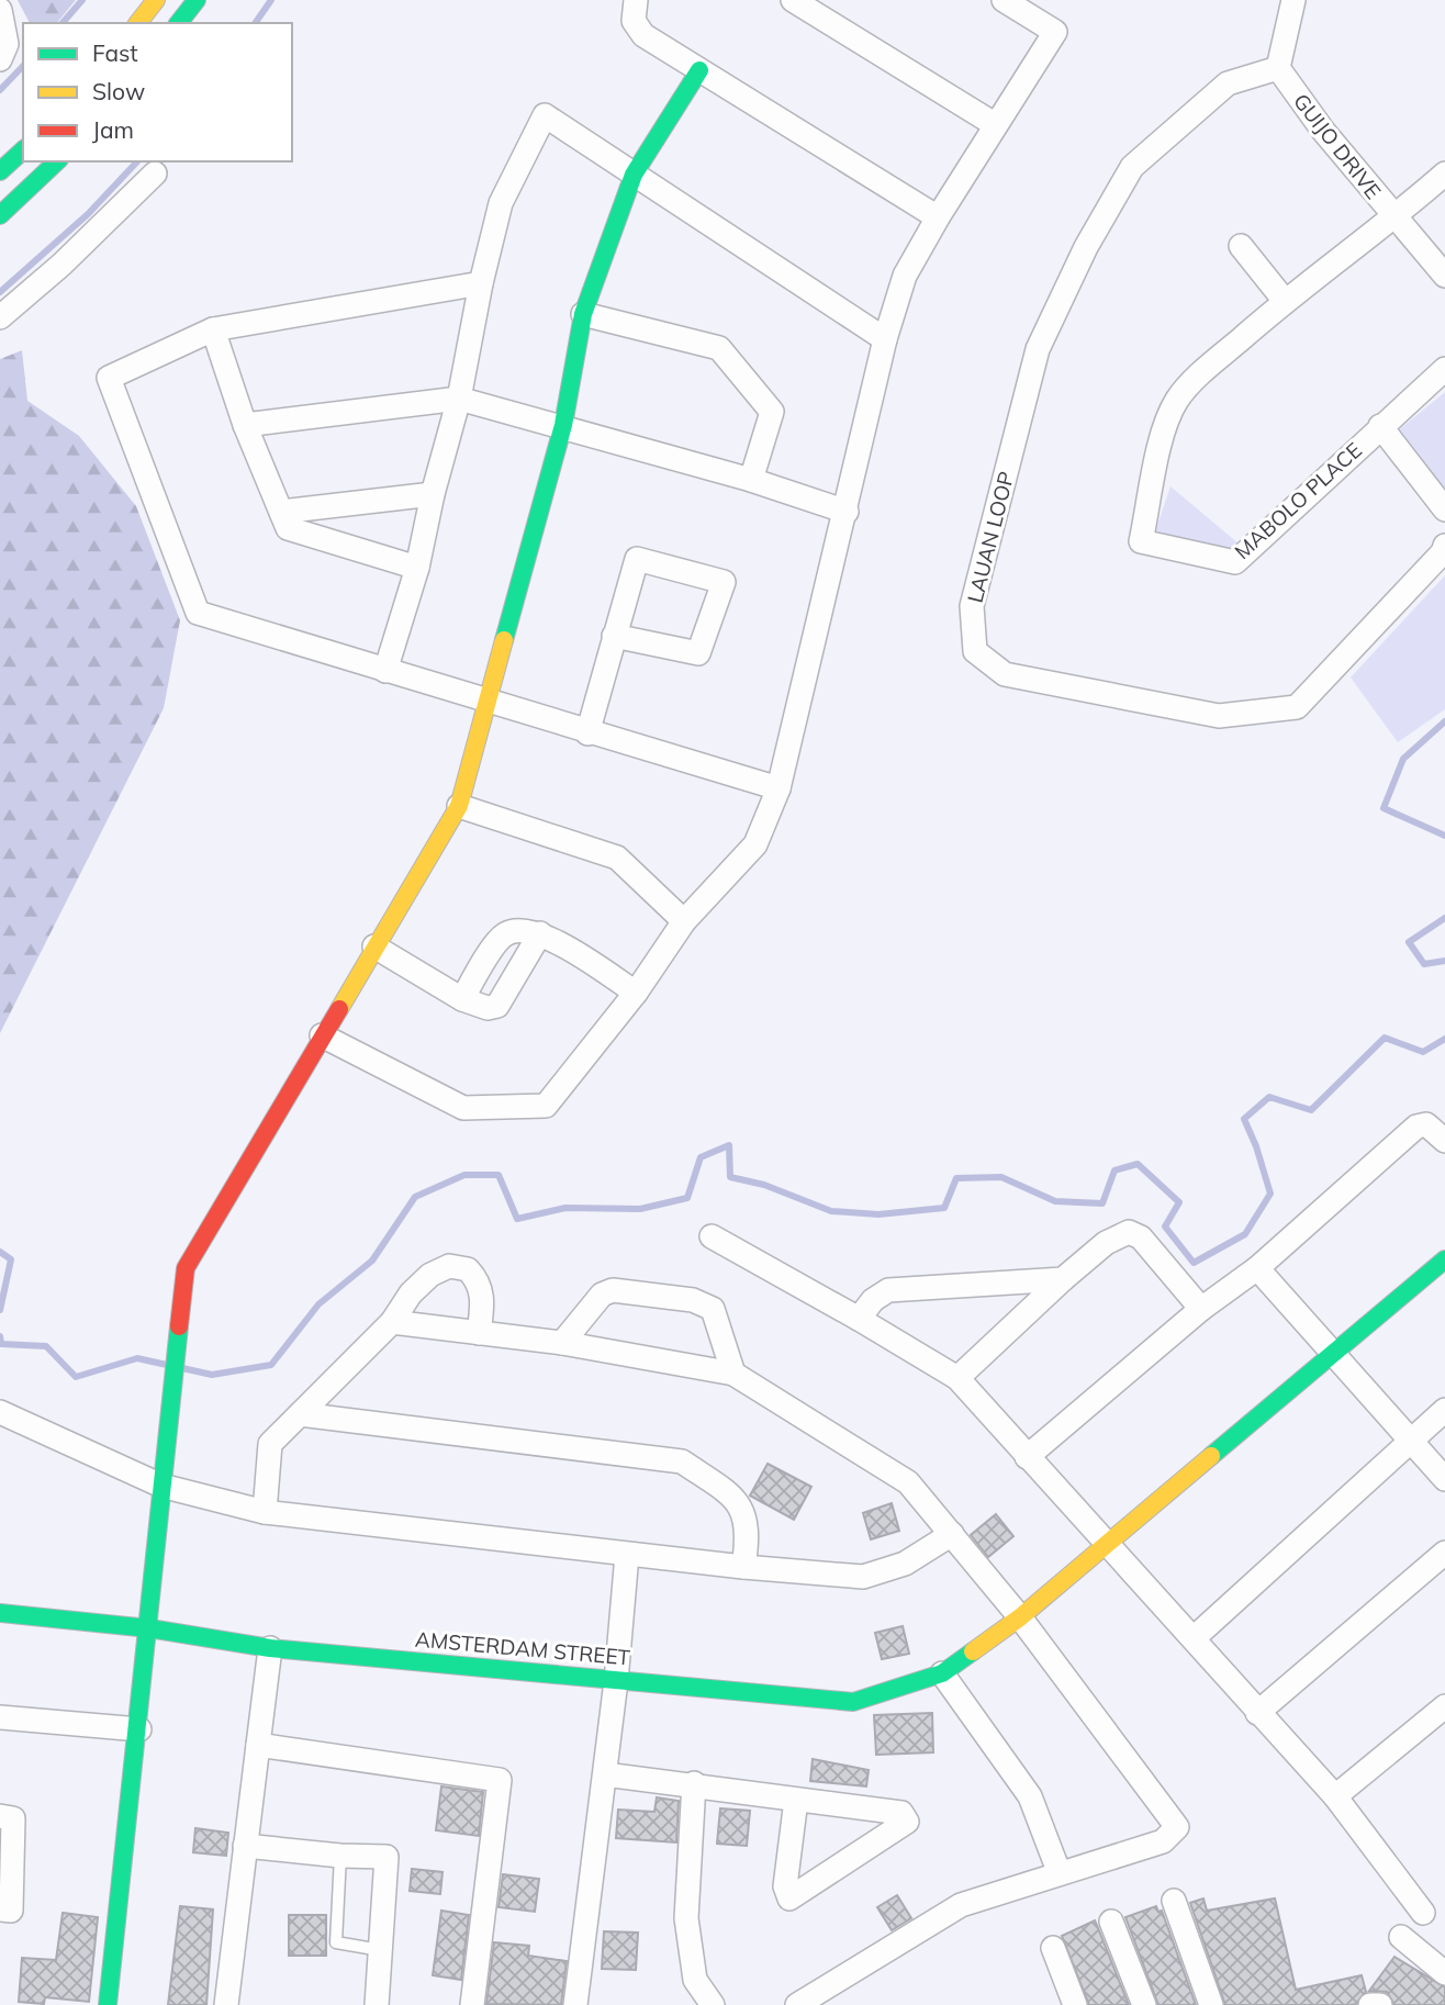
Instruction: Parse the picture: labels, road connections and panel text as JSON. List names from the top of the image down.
{
  "streets": {
    "main road": ["AMSTERDAM STREET"],
    "street": ["GUIJO DRIVE", "MABOLO PLACE", "LAUAN LOOP"]
  },
  "crossings": [
    ["GUIJO DRIVE", "MABOLO PLACE"],
    ["GUIJO DRIVE", "LAUAN LOOP"]
  ],
  "legend": ["Fast", "Slow", "Jam"]
}
